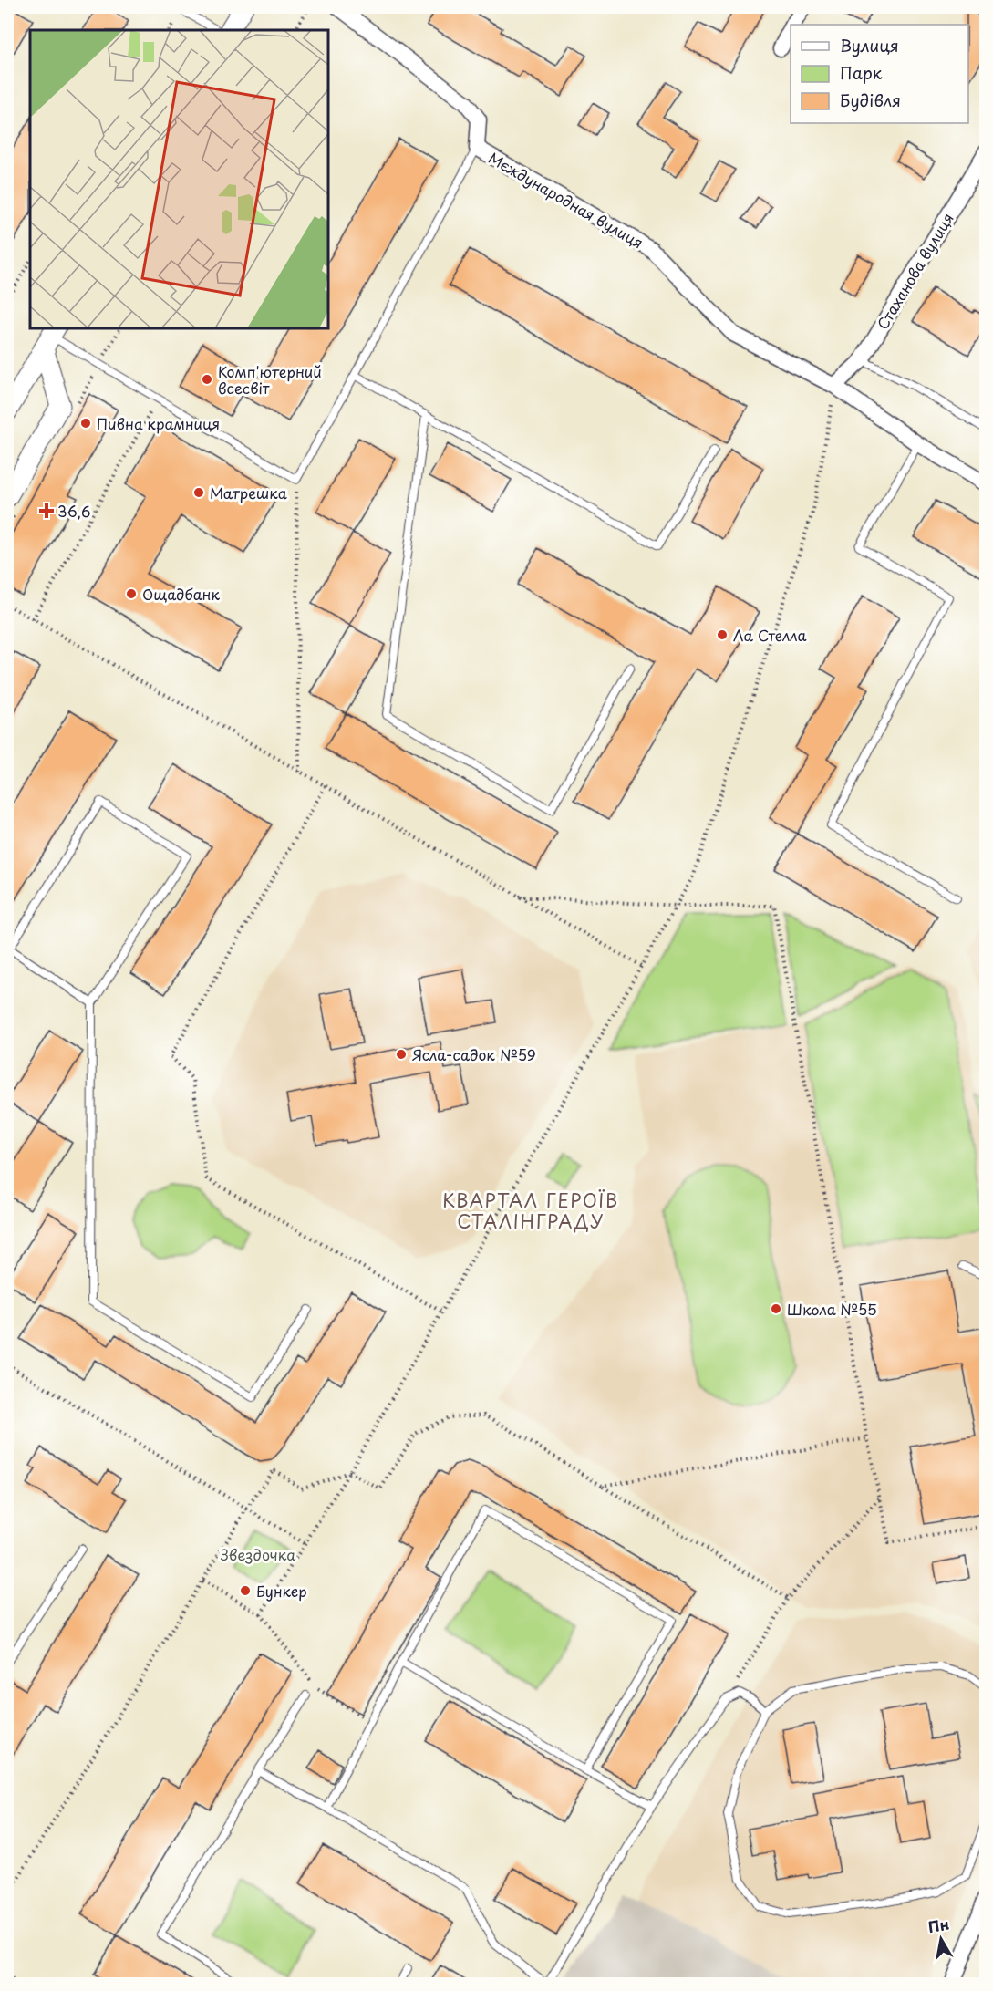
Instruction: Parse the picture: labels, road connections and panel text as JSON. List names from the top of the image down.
{
  "streets": {
    "street": ["Мєждународная вулиця", "Стаханова вулиця"]
  },
  "crossings": [
    ["Мєждународная вулиця", "Стаханова вулиця"]
  ],
  "districts": ["КВАРТАЛ ГЕРОЇВ СТАЛІНГРАДУ"],
  "parks": ["Звездочка"],
  "places": {
    "other": [
      "Комп'ютерний всесвіт",
      "Пивна крамниця",
      "Матрешка",
      "Ощадбанк",
      "Ла Стелла",
      "Ясла-садок №59",
      "Школа №55",
      "Бункер"
    ],
    "health": ["36,6"]
  },
  "legend": ["Вулиця", "Парк", "Будівля"],
  "north": "top"
}
